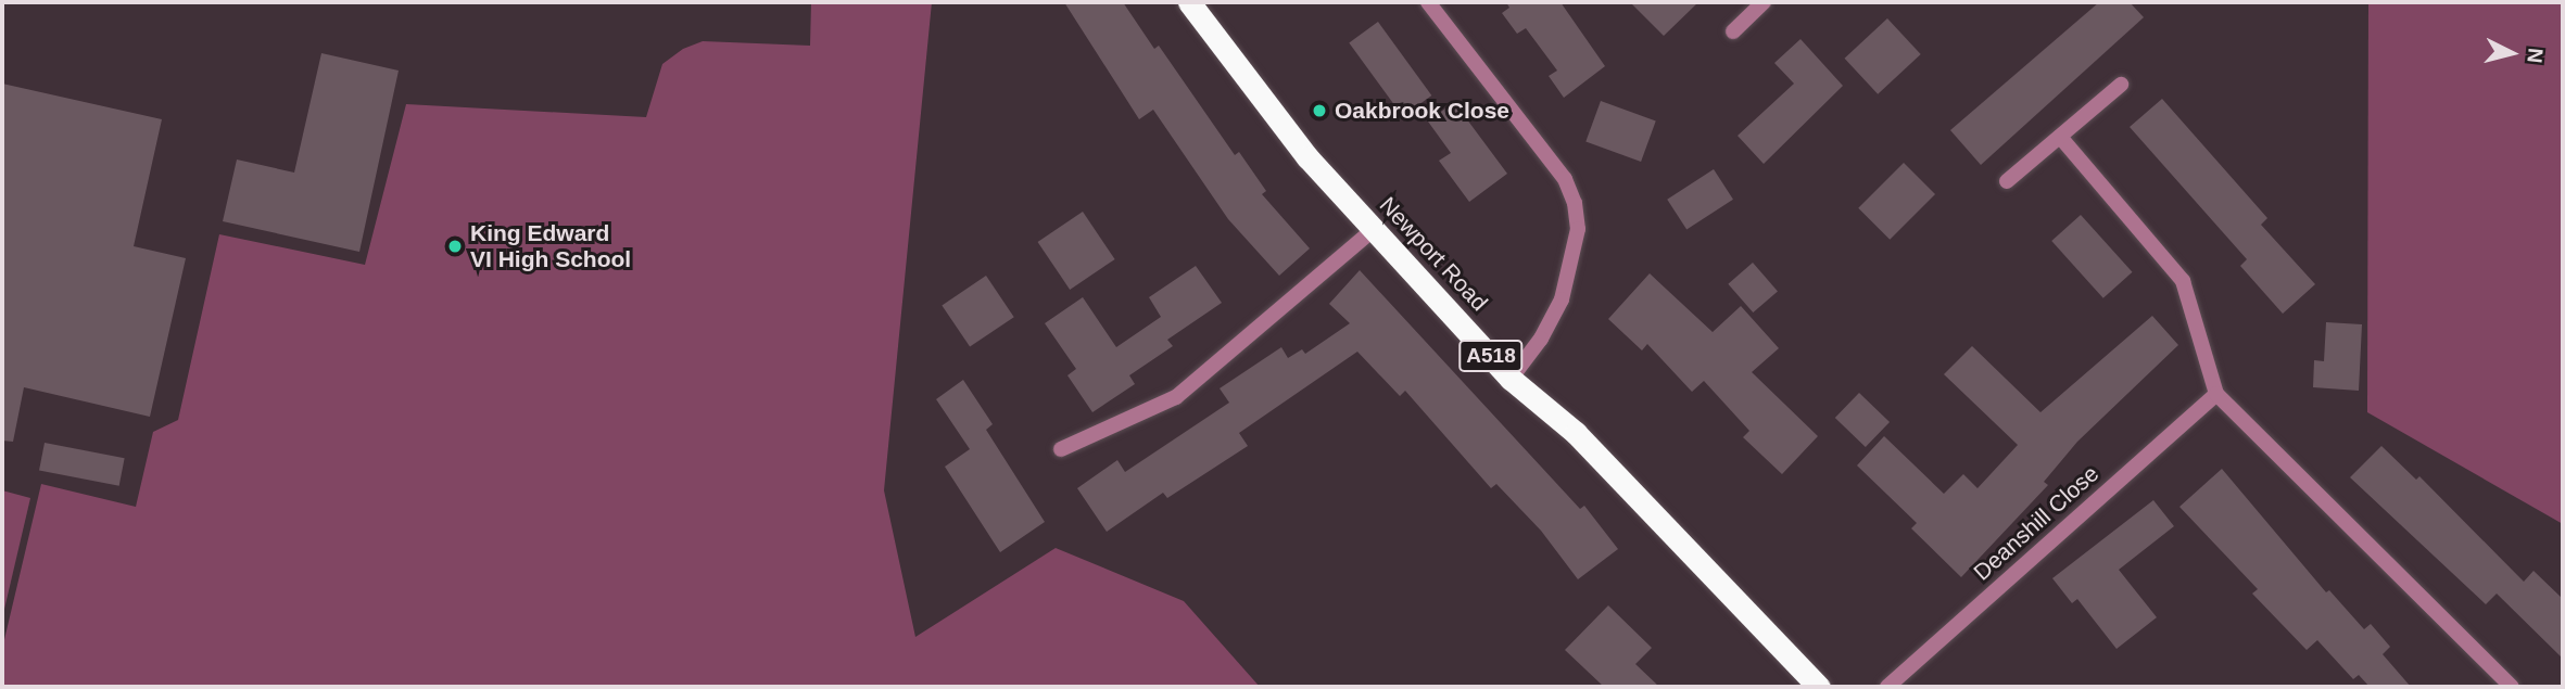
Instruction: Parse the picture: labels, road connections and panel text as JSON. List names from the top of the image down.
{
  "streets": {
    "highway": ["Newport Road", "A518"],
    "street": ["Deanshill Close"]
  },
  "places": ["Oakbrook Close", "King Edward VI High School"],
  "north": "right"
}
